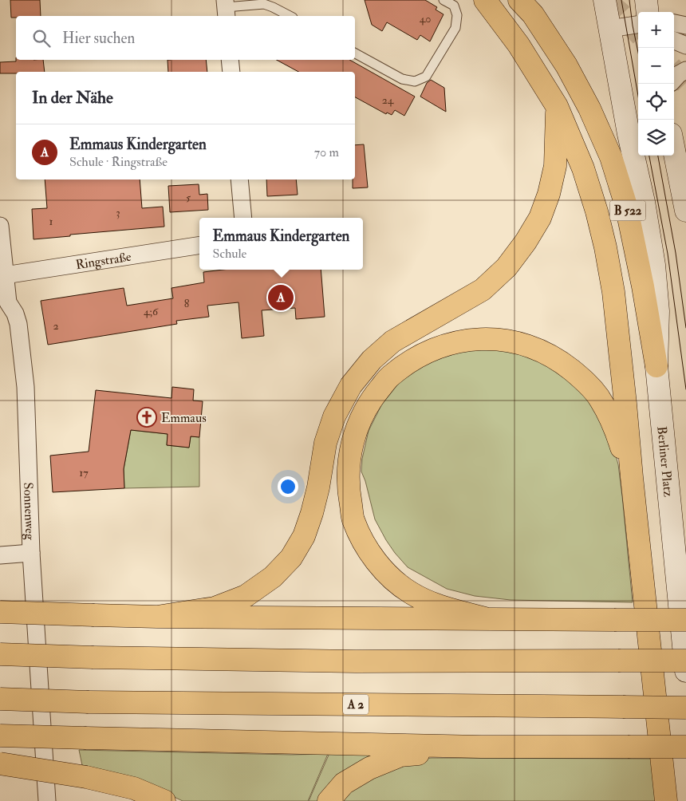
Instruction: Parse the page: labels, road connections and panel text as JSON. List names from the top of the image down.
{
  "streets": {
    "highway": ["B 522", "A 2"],
    "main road": ["Berliner Platz"],
    "street": ["Ringstraße", "Sonnenweg"]
  },
  "crossings": [
    ["B 522", "Berliner Platz"],
    ["Ringstraße", "Sonnenweg"]
  ],
  "places": {
    "church": ["Emmaus"]
  },
  "house_numbers": [
    "40",
    "24",
    "5",
    "3",
    "1",
    "8",
    "4;6",
    "2",
    "17"
  ],
  "page": {
    "map_buttons": ["+", "−"],
    "search": "Hier suchen",
    "heading": "In der Nähe",
    "list": [
      {
        "mark": "A",
        "name": "Emmaus Kindergarten",
        "note": "Schule · Ringstraße",
        "value": "70 m"
      }
    ],
    "popup": ["Emmaus Kindergarten", "Schule"],
    "pins": "A"
  }
}
